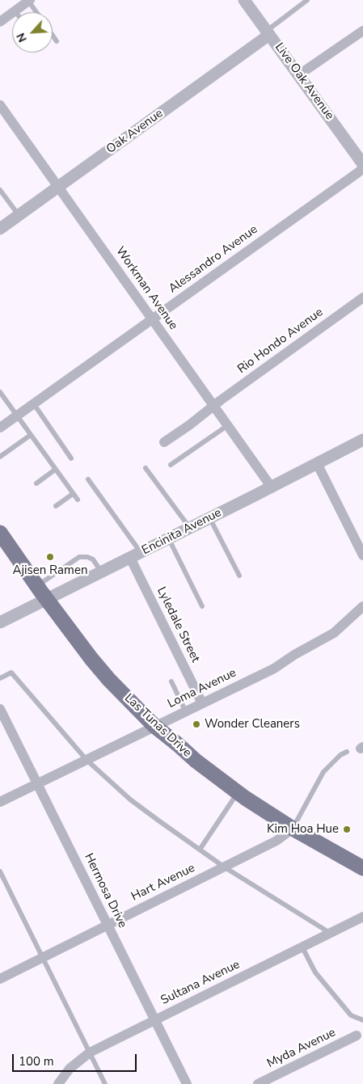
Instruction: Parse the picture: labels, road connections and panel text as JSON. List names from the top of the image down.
{
  "streets": {
    "main road": ["Las Tunas Drive"],
    "street": [
      "Live Oak Avenue",
      "Oak Avenue",
      "Alessandro Avenue",
      "Workman Avenue",
      "Rio Hondo Avenue",
      "Encinita Avenue",
      "Lyledale Street",
      "Loma Avenue",
      "Hart Avenue",
      "Hermosa Drive",
      "Sultana Avenue",
      "Myda Avenue"
    ]
  },
  "crossings": [
    ["Live Oak Avenue", "Oak Avenue"],
    ["Oak Avenue", "Workman Avenue"],
    ["Alessandro Avenue", "Workman Avenue"],
    ["Workman Avenue", "Rio Hondo Avenue"],
    ["Workman Avenue", "Encinita Avenue"],
    ["Encinita Avenue", "Lyledale Street"],
    ["Encinita Avenue", "Las Tunas Drive"],
    ["Lyledale Street", "Loma Avenue"],
    ["Loma Avenue", "Las Tunas Drive"],
    ["Loma Avenue", "Hermosa Drive"],
    ["Las Tunas Drive", "Hart Avenue"],
    ["Hart Avenue", "Hermosa Drive"],
    ["Hermosa Drive", "Sultana Avenue"]
  ],
  "places": ["Ajisen Ramen", "Wonder Cleaners", "Kim Hoa Hue"],
  "scale_bar": "100 m",
  "north": "bottom left"
}
